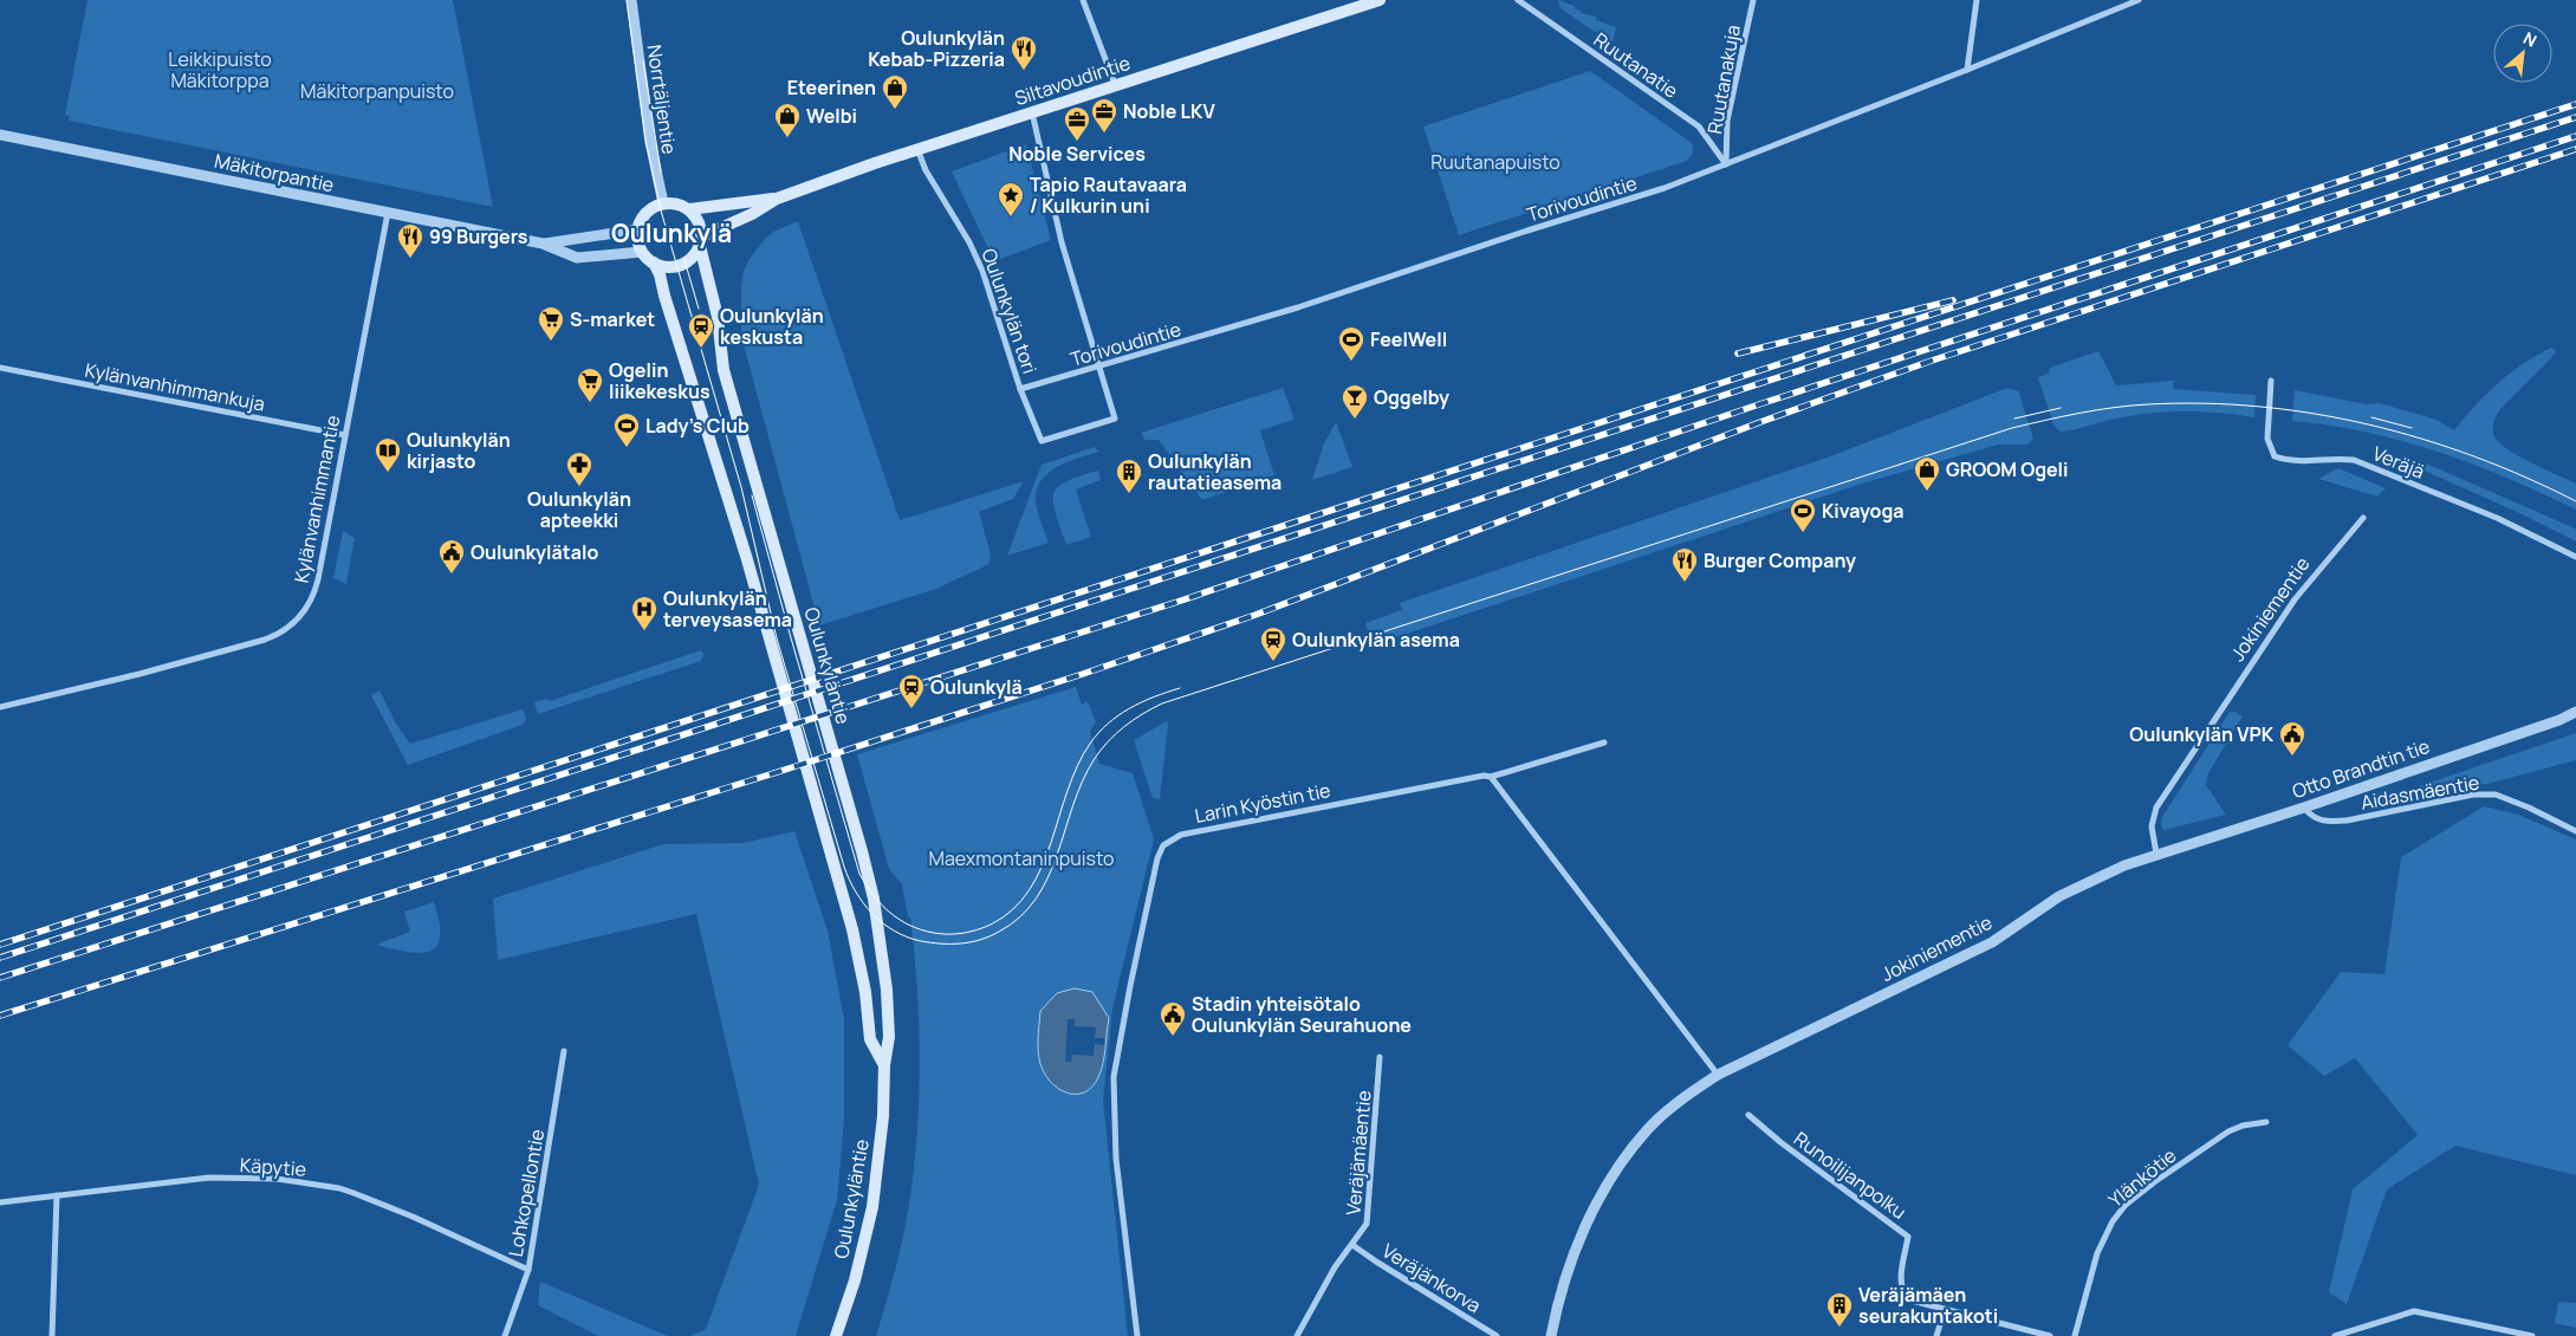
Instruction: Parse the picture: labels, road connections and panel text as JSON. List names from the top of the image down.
{
  "streets": {
    "main road": ["Siltavoudintie", "Oulunkyläntie"],
    "street": [
      "Ruutanatie",
      "Ruutanakuja",
      "Norrtäljentie",
      "Mäkitorpantie",
      "Torivoudintie",
      "Oulunkylän tori",
      "Kylänvanhimmankuja",
      "Veräjä",
      "Kylänvanhimmantie",
      "Jokiniementie",
      "Otto Brandtin tie",
      "Aidasmäentie",
      "Larin Kyöstin tie",
      "Veräjämäentie",
      "Käpytie",
      "Runoilijanpolku",
      "Ylänkötie",
      "Lohkopellontie",
      "Veräjänkorva"
    ]
  },
  "crossings": [
    ["Ruutanatie", "Ruutanakuja"],
    ["Ruutanatie", "Torivoudintie"],
    ["Ruutanakuja", "Torivoudintie"],
    ["Siltavoudintie", "Norrtäljentie"],
    ["Siltavoudintie", "Mäkitorpantie"],
    ["Siltavoudintie", "Oulunkylän tori"],
    ["Siltavoudintie", "Oulunkyläntie"],
    ["Norrtäljentie", "Mäkitorpantie"],
    ["Norrtäljentie", "Oulunkyläntie"],
    ["Mäkitorpantie", "Kylänvanhimmantie"],
    ["Mäkitorpantie", "Oulunkyläntie"],
    ["Torivoudintie", "Oulunkylän tori"],
    ["Kylänvanhimmankuja", "Kylänvanhimmantie"],
    ["Jokiniementie", "Otto Brandtin tie"],
    ["Otto Brandtin tie", "Aidasmäentie"],
    ["Veräjämäentie", "Veräjänkorva"],
    ["Käpytie", "Lohkopellontie"]
  ],
  "districts": ["Oulunkylä"],
  "parks": [
    "Leikkipuisto Mäkitorppa",
    "Mäkitorpanpuisto",
    "Ruutanapuisto",
    "Maexmontaninpuisto"
  ],
  "places": {
    "restaurant": ["Oulunkylän Kebab-Pizzeria", "99 Burgers", "Burger Company"],
    "shop": ["Eteerinen", "Welbi", "GROOM Ogeli"],
    "office": ["Noble LKV", "Noble Services"],
    "place": ["Tapio Rautavaara / Kulkurin uni"],
    "supermarket": ["S-market", "Ogelin liikekeskus"],
    "station": ["Oulunkylän keskusta", "Oulunkylän asema", "Oulunkylä"],
    "sports": ["FeelWell", "Lady's Club", "Kivayoga"],
    "bar": ["Oggelby"],
    "library": ["Oulunkylän kirjasto"],
    "pharmacy": ["Oulunkylän apteekki"],
    "building": ["Oulunkylän rautatieasema", "Veräjämäen seurakuntakoti"],
    "public building": ["Oulunkylätalo", "Oulunkylän VPK", "Stadin yhteisötalo Oulunkylän Seurahuone"],
    "hospital": ["Oulunkylän terveysasema"]
  },
  "north": "top right"
}
